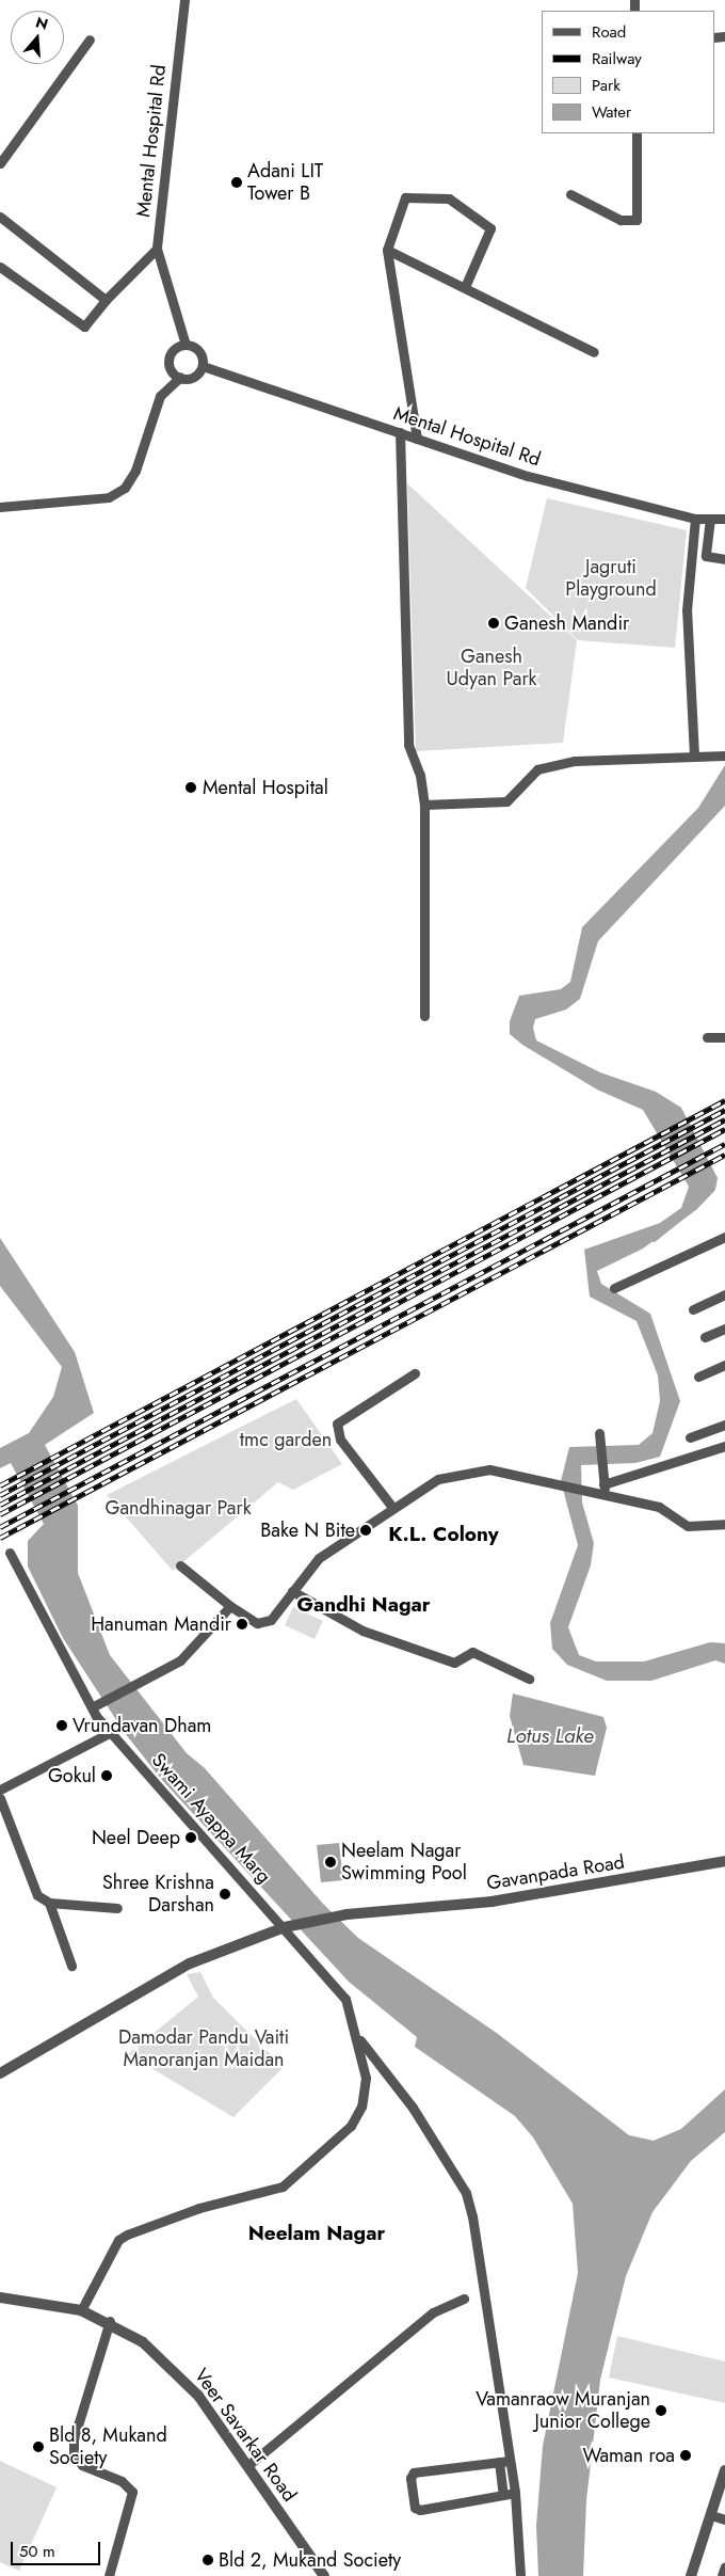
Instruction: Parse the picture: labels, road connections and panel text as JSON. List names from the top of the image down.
{
  "streets": {
    "street": [
      "Mental Hospital Rd",
      "Swami Ayappa Marg",
      "Gavanpada Road",
      "Veer Savarkar Road"
    ]
  },
  "crossings": [
    ["Swami Ayappa Marg", "Gavanpada Road"]
  ],
  "districts": ["K.L. Colony", "Gandhi Nagar", "Neelam Nagar"],
  "water": ["Lotus Lake"],
  "parks": [
    "Jagruti Playground",
    "Ganesh Udyan Park",
    "tmc garden",
    "Gandhinagar Park",
    "Damodar Pandu Vaiti Manoranjan Maidan"
  ],
  "places": [
    "Adani LIT Tower B",
    "Ganesh Mandir",
    "Mental Hospital",
    "Bake N Bite",
    "Hanuman Mandir",
    "Vrundavan Dham",
    "Gokul",
    "Neel Deep",
    "Neelam Nagar Swimming Pool",
    "Shree Krishna Darshan",
    "Vamanraow Muranjan Junior College",
    "Bld 8, Mukand Society",
    "Waman roa",
    "Bld 2, Mukand Society"
  ],
  "legend": [
    "Road",
    "Railway",
    "Park",
    "Water"
  ],
  "scale_bar": "50 m",
  "north": "top"
}
